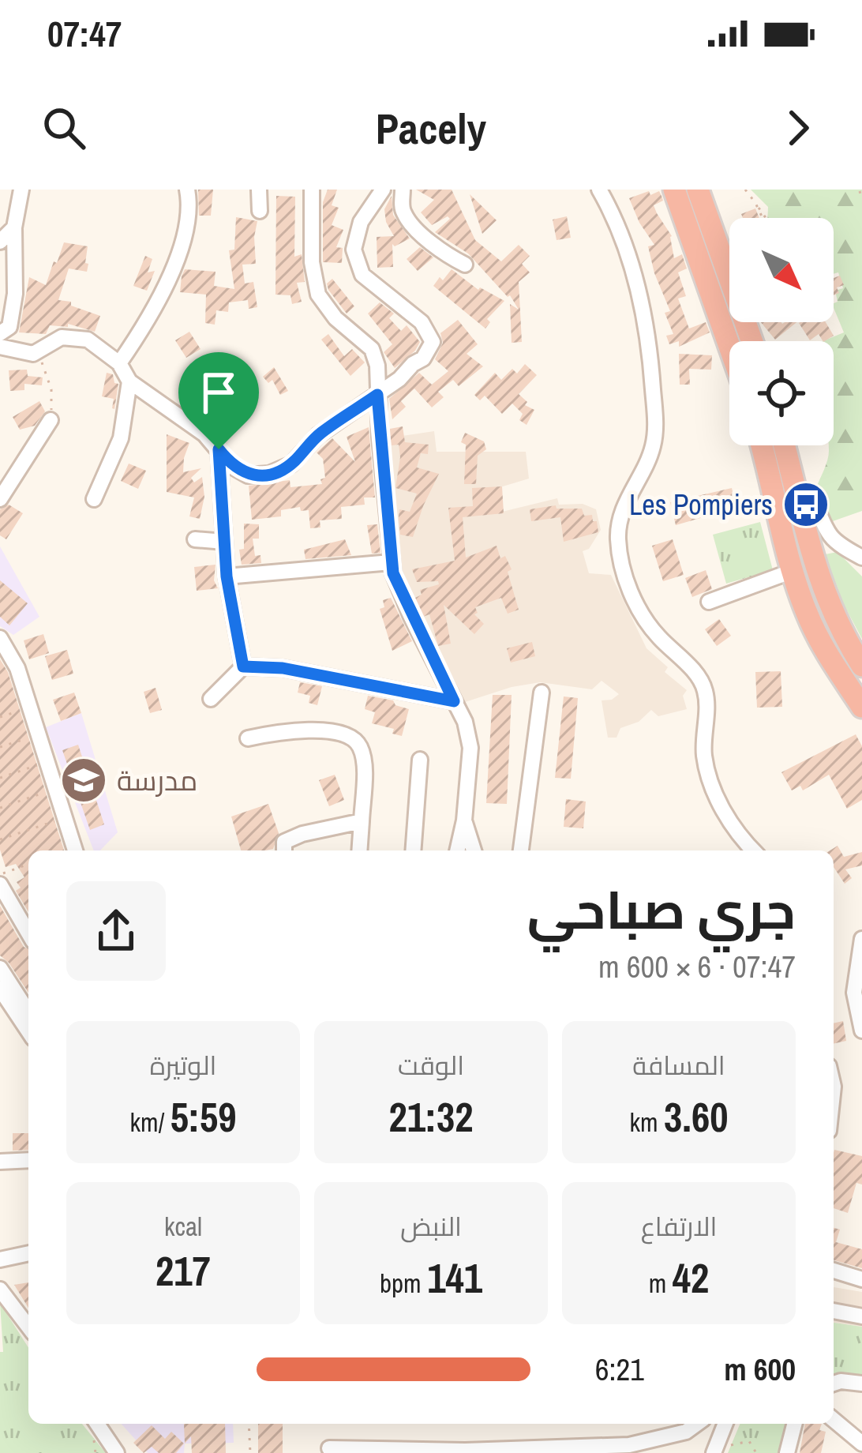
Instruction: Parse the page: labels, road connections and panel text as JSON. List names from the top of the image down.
{
  "places": {
    "bus stop": ["Les Pompiers"],
    "school or university": ["مدرسة"]
  },
  "north": "bottom right",
  "page": {
    "status": "07:47",
    "header": "Pacely",
    "heading": ["جري صباحي", "07:47 · 6 × 600 m"],
    "stats": [
      ["المسافة", "3.60 km"],
      ["الوقت", "21:32"],
      ["الوتيرة", "5:59 /km"],
      ["الارتفاع", "42 m"],
      ["النبض", "141 bpm"],
      ["kcal", "217"]
    ],
    "list": [
      {
        "name": "600 m",
        "note": "6:21"
      }
    ]
  }
}
